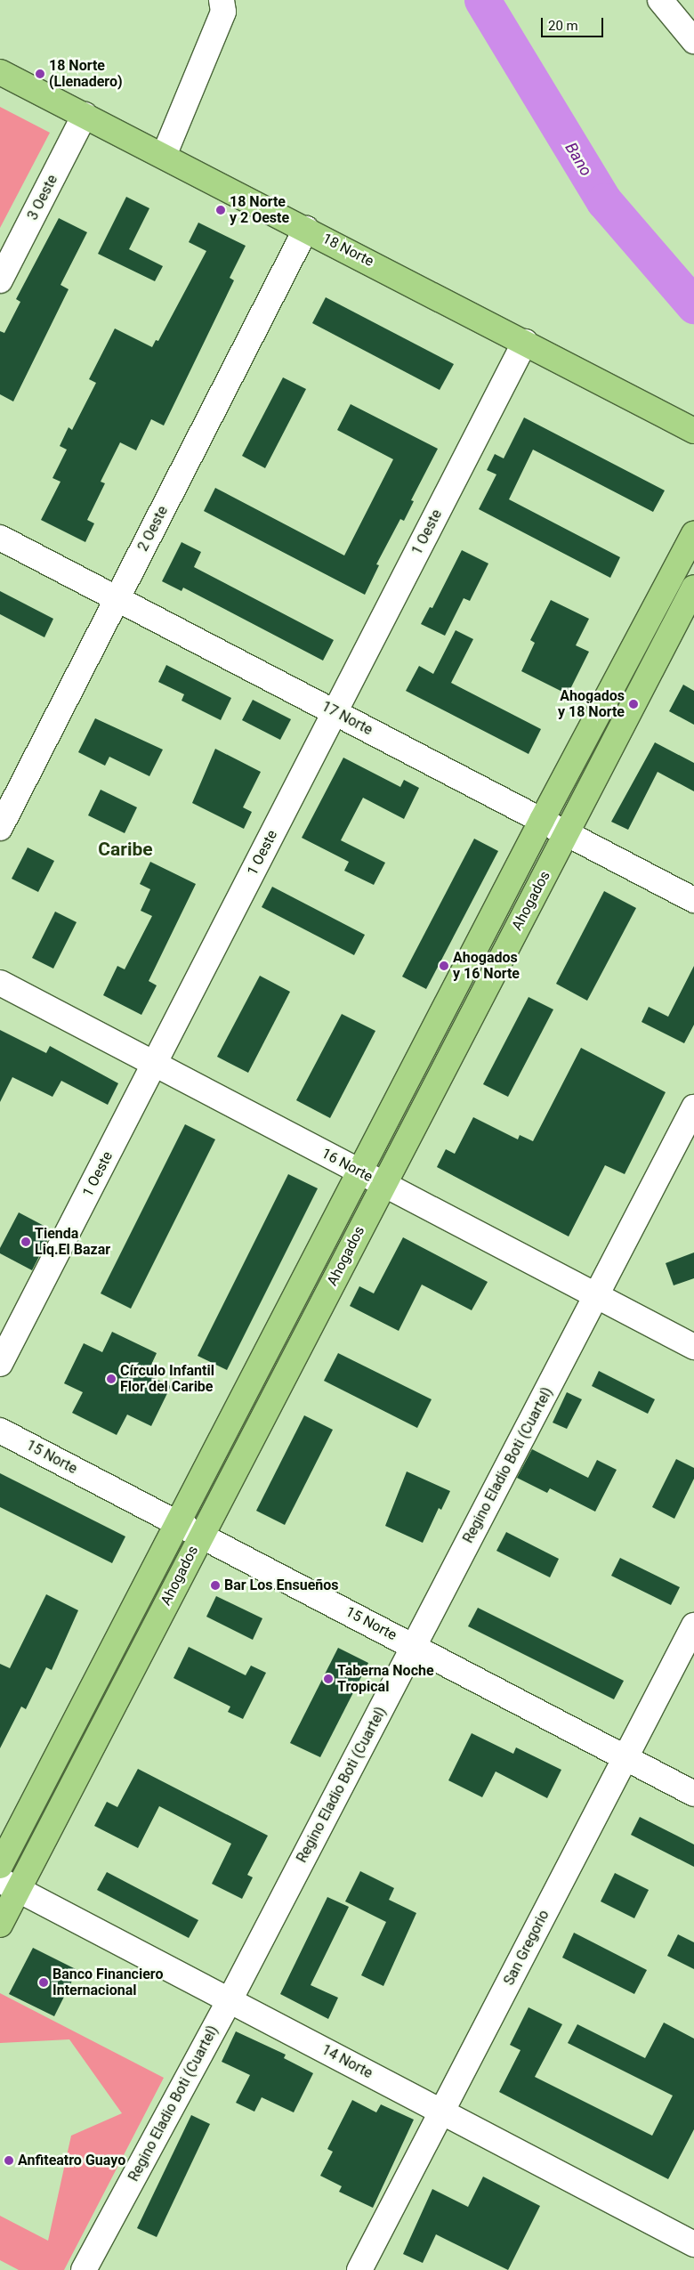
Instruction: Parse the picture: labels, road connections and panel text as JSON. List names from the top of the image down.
{
  "streets": {
    "main road": ["18 Norte", "Ahogados"],
    "street": [
      "3 Oeste",
      "2 Oeste",
      "1 Oeste",
      "17 Norte",
      "16 Norte",
      "15 Norte",
      "Regino Eladio Boti (Cuartel)",
      "San Gregorio",
      "14 Norte"
    ]
  },
  "crossings": [
    ["3 Oeste", "18 Norte"],
    ["18 Norte", "2 Oeste"],
    ["18 Norte", "1 Oeste"],
    ["2 Oeste", "17 Norte"],
    ["1 Oeste", "17 Norte"],
    ["1 Oeste", "16 Norte"],
    ["17 Norte", "Ahogados"],
    ["Ahogados", "16 Norte"],
    ["Ahogados", "15 Norte"],
    ["Ahogados", "14 Norte"],
    ["16 Norte", "Regino Eladio Boti (Cuartel)"],
    ["15 Norte", "Regino Eladio Boti (Cuartel)"],
    ["15 Norte", "San Gregorio"],
    ["Regino Eladio Boti (Cuartel)", "14 Norte"],
    ["San Gregorio", "14 Norte"]
  ],
  "districts": ["Caribe"],
  "water": ["Bano"],
  "places": [
    "18 Norte (Llenadero)",
    "18 Norte y 2 Oeste",
    "Ahogados y 18 Norte",
    "Ahogados y 16 Norte",
    "Tienda Liq.El Bazar",
    "Círculo Infantil Flor del Caribe",
    "Bar Los Ensueños",
    "Taberna Noche Tropical",
    "Banco Financiero Internacional",
    "Anfiteatro Guayo"
  ],
  "scale_bar": "20 m"
}
